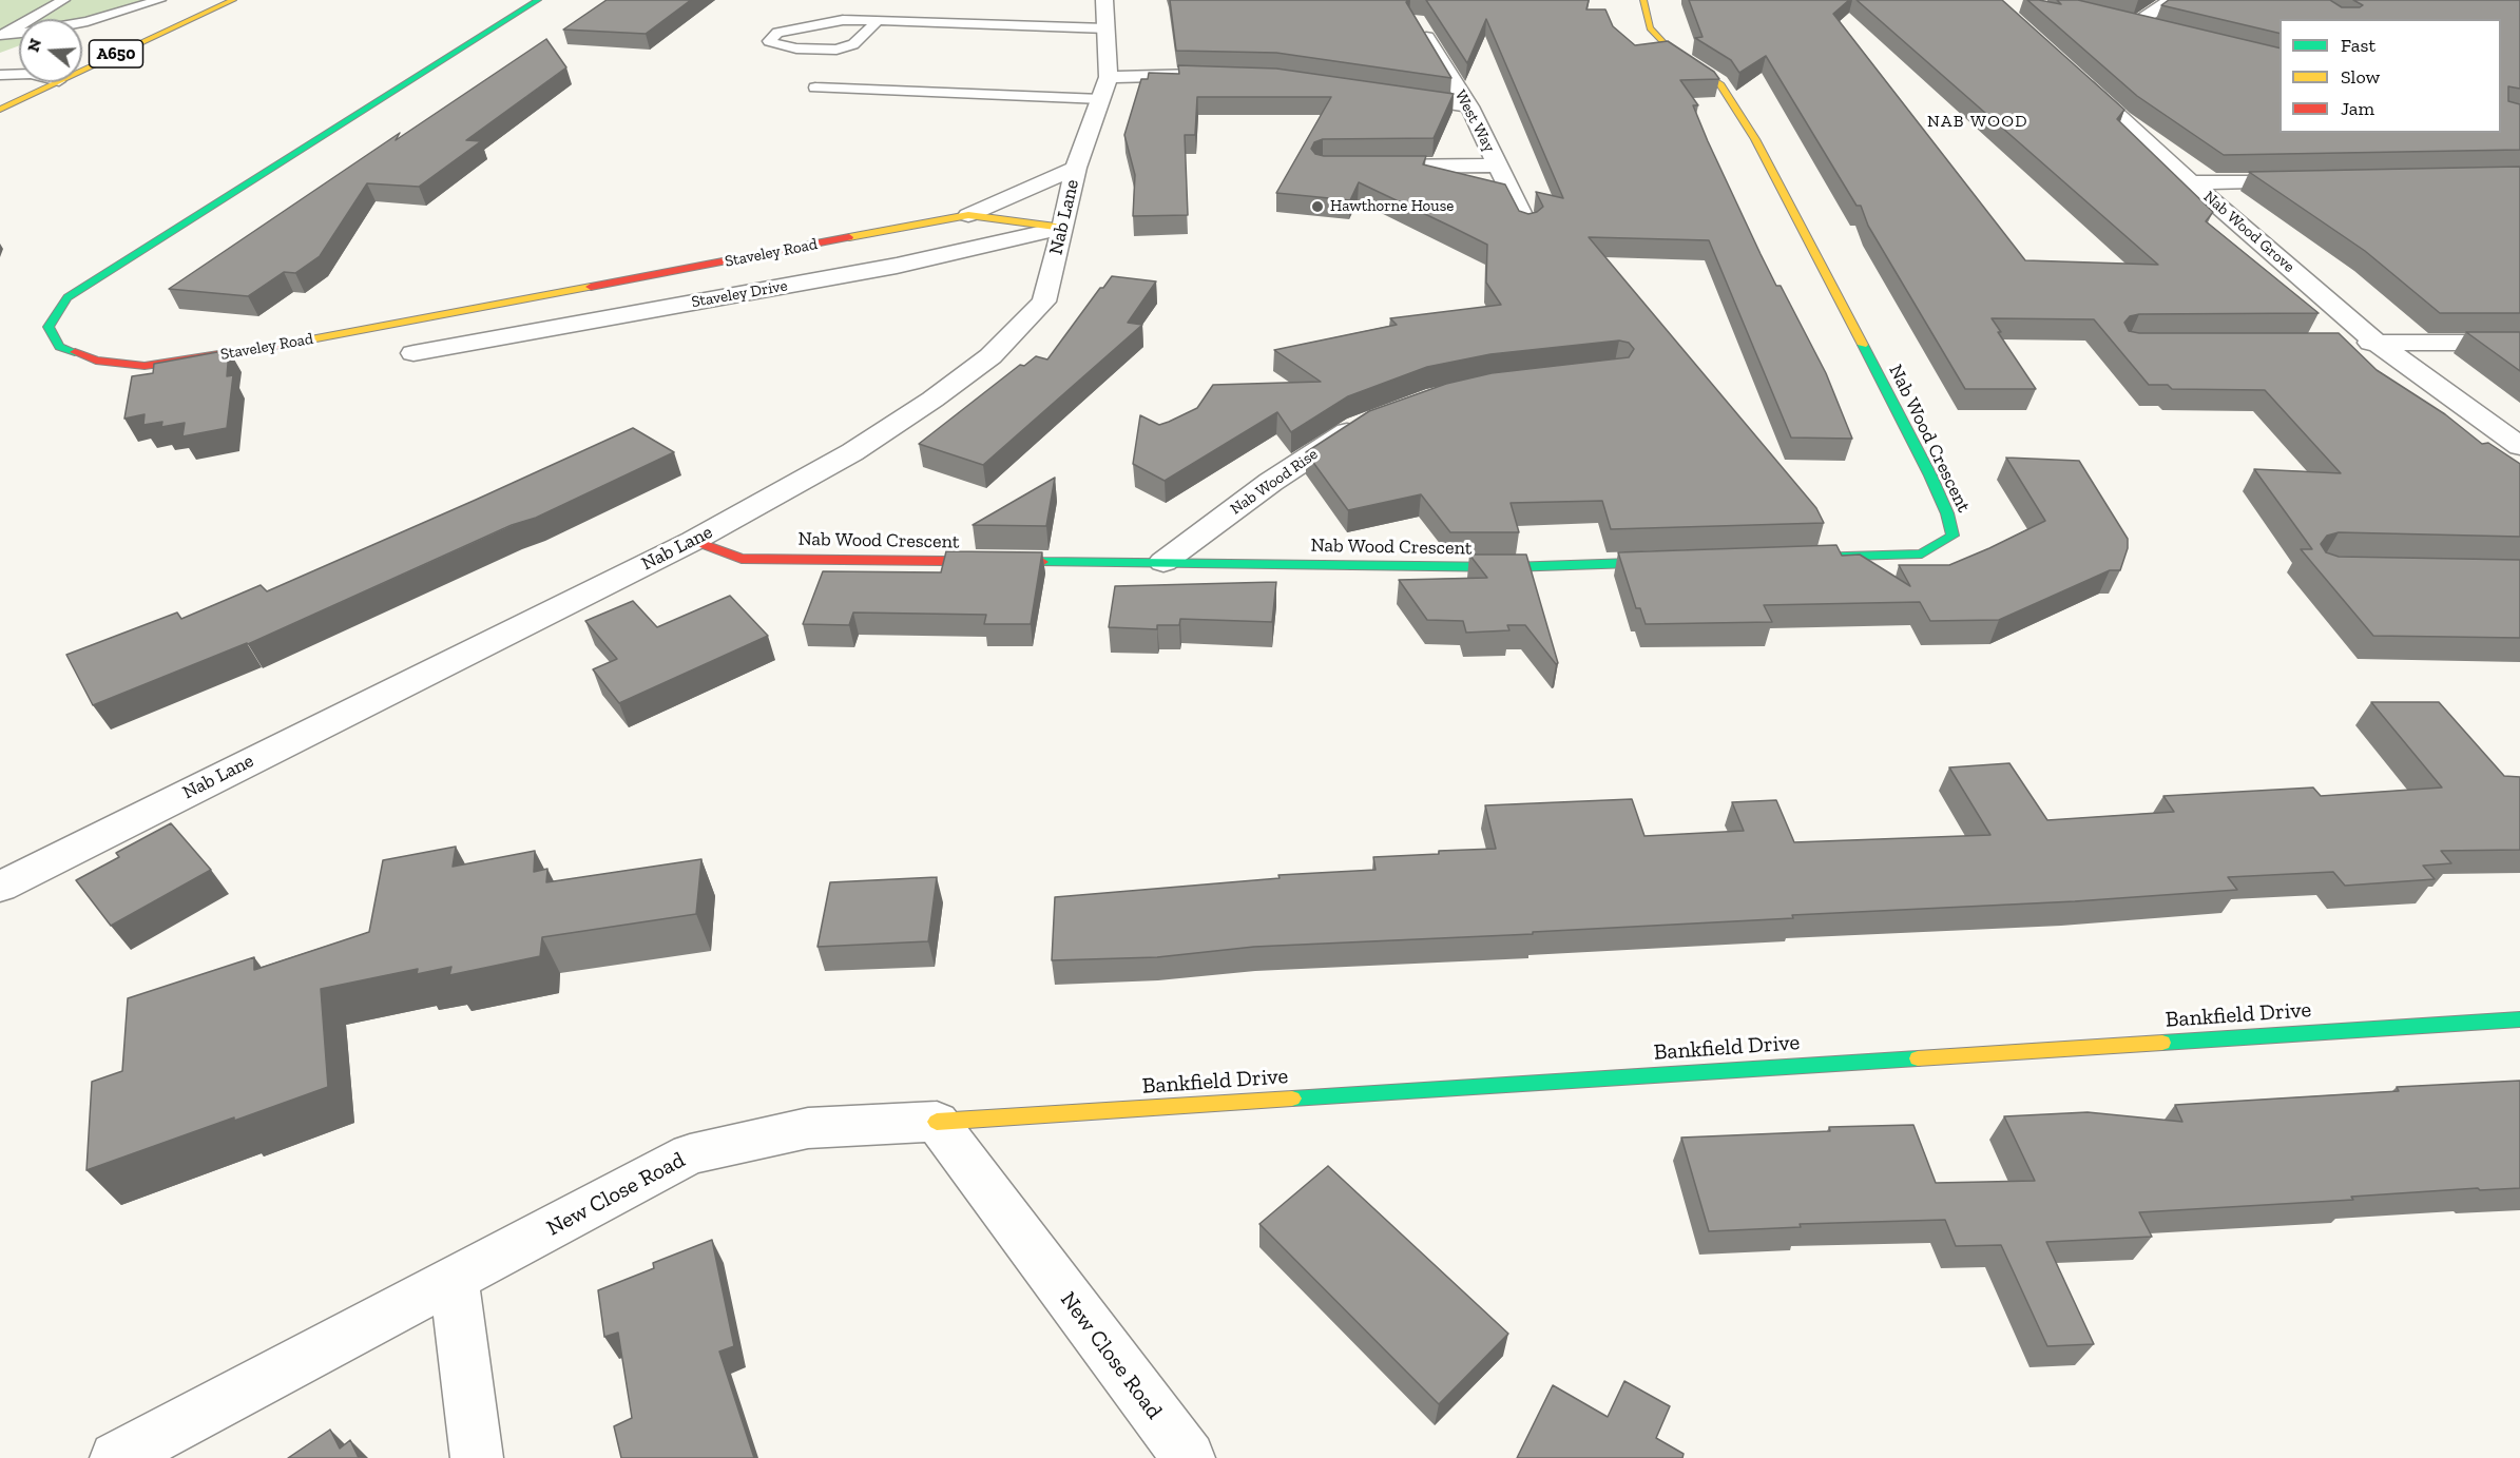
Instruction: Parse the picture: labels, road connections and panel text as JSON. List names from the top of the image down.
{
  "streets": {
    "main road": [
      "A650",
      "Staveley Road",
      "Nab Wood Crescent",
      "Bankfield Drive"
    ],
    "street": [
      "West Way",
      "Nab Lane",
      "Nab Wood Grove",
      "Staveley Drive",
      "Nab Wood Rise",
      "New Close Road"
    ]
  },
  "crossings": [
    ["Nab Lane", "Staveley Road"],
    ["Nab Lane", "Staveley Drive"],
    ["Nab Lane", "Nab Wood Crescent"],
    ["Staveley Road", "Staveley Drive"],
    ["Nab Wood Crescent", "Nab Wood Rise"],
    ["Bankfield Drive", "New Close Road"]
  ],
  "districts": ["NAB WOOD"],
  "places": ["Hawthorne House"],
  "legend": ["Fast", "Slow", "Jam"],
  "north": "left"
}
